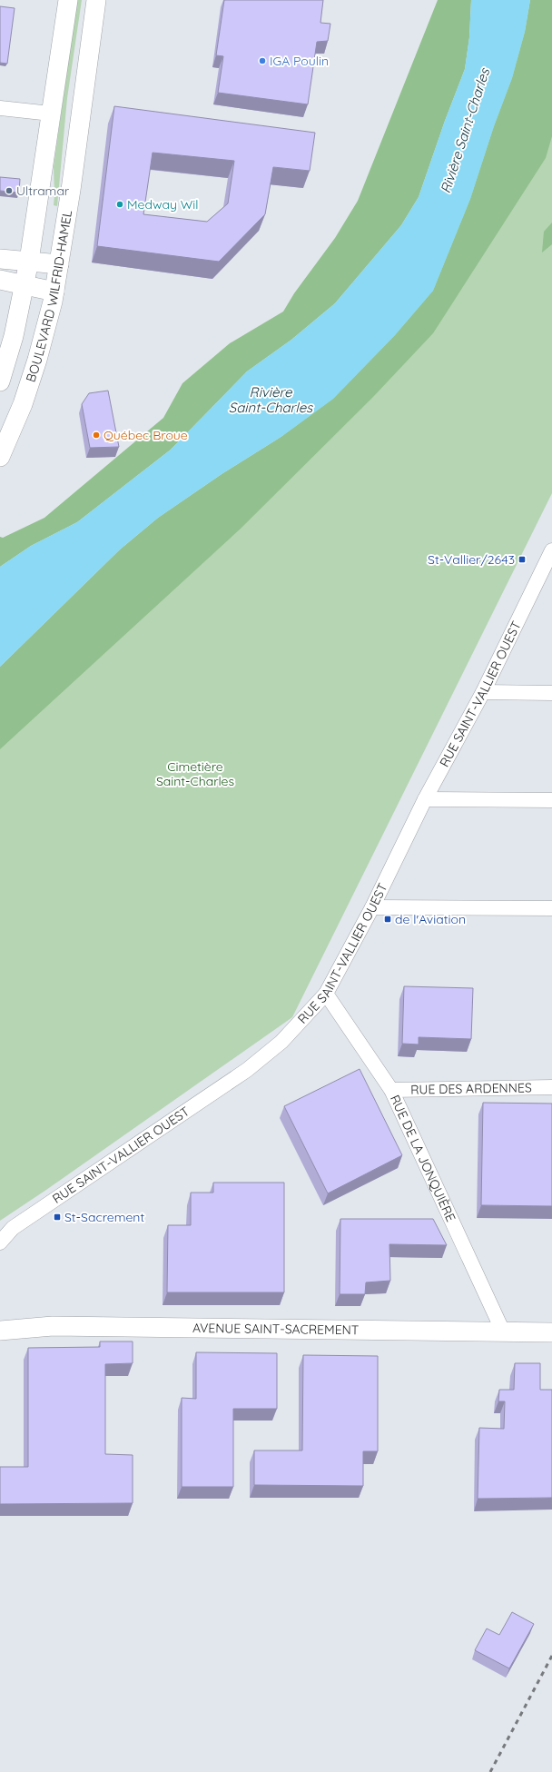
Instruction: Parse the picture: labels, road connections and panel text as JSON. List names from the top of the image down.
{
  "streets": {
    "main road": ["BOULEVARD WILFRID-HAMEL", "AVENUE SAINT-SACREMENT"],
    "street": ["RUE SAINT-VALLIER OUEST", "RUE DES ARDENNES", "RUE DE LA JONQUIÈRE"]
  },
  "crossings": [
    ["RUE SAINT-VALLIER OUEST", "RUE DE LA JONQUIÈRE"],
    ["RUE DES ARDENNES", "RUE DE LA JONQUIÈRE"],
    ["RUE DE LA JONQUIÈRE", "AVENUE SAINT-SACREMENT"]
  ],
  "water": ["Rivière Saint-Charles"],
  "parks": ["Cimetière Saint-Charles"],
  "places": {
    "other": [
      "IGA Poulin",
      "Ultramar",
      "Medway Wil",
      "Québec Broue"
    ],
    "transit": ["St-Vallier/2643", "de l'Aviation", "St-Sacrement"]
  }
}
